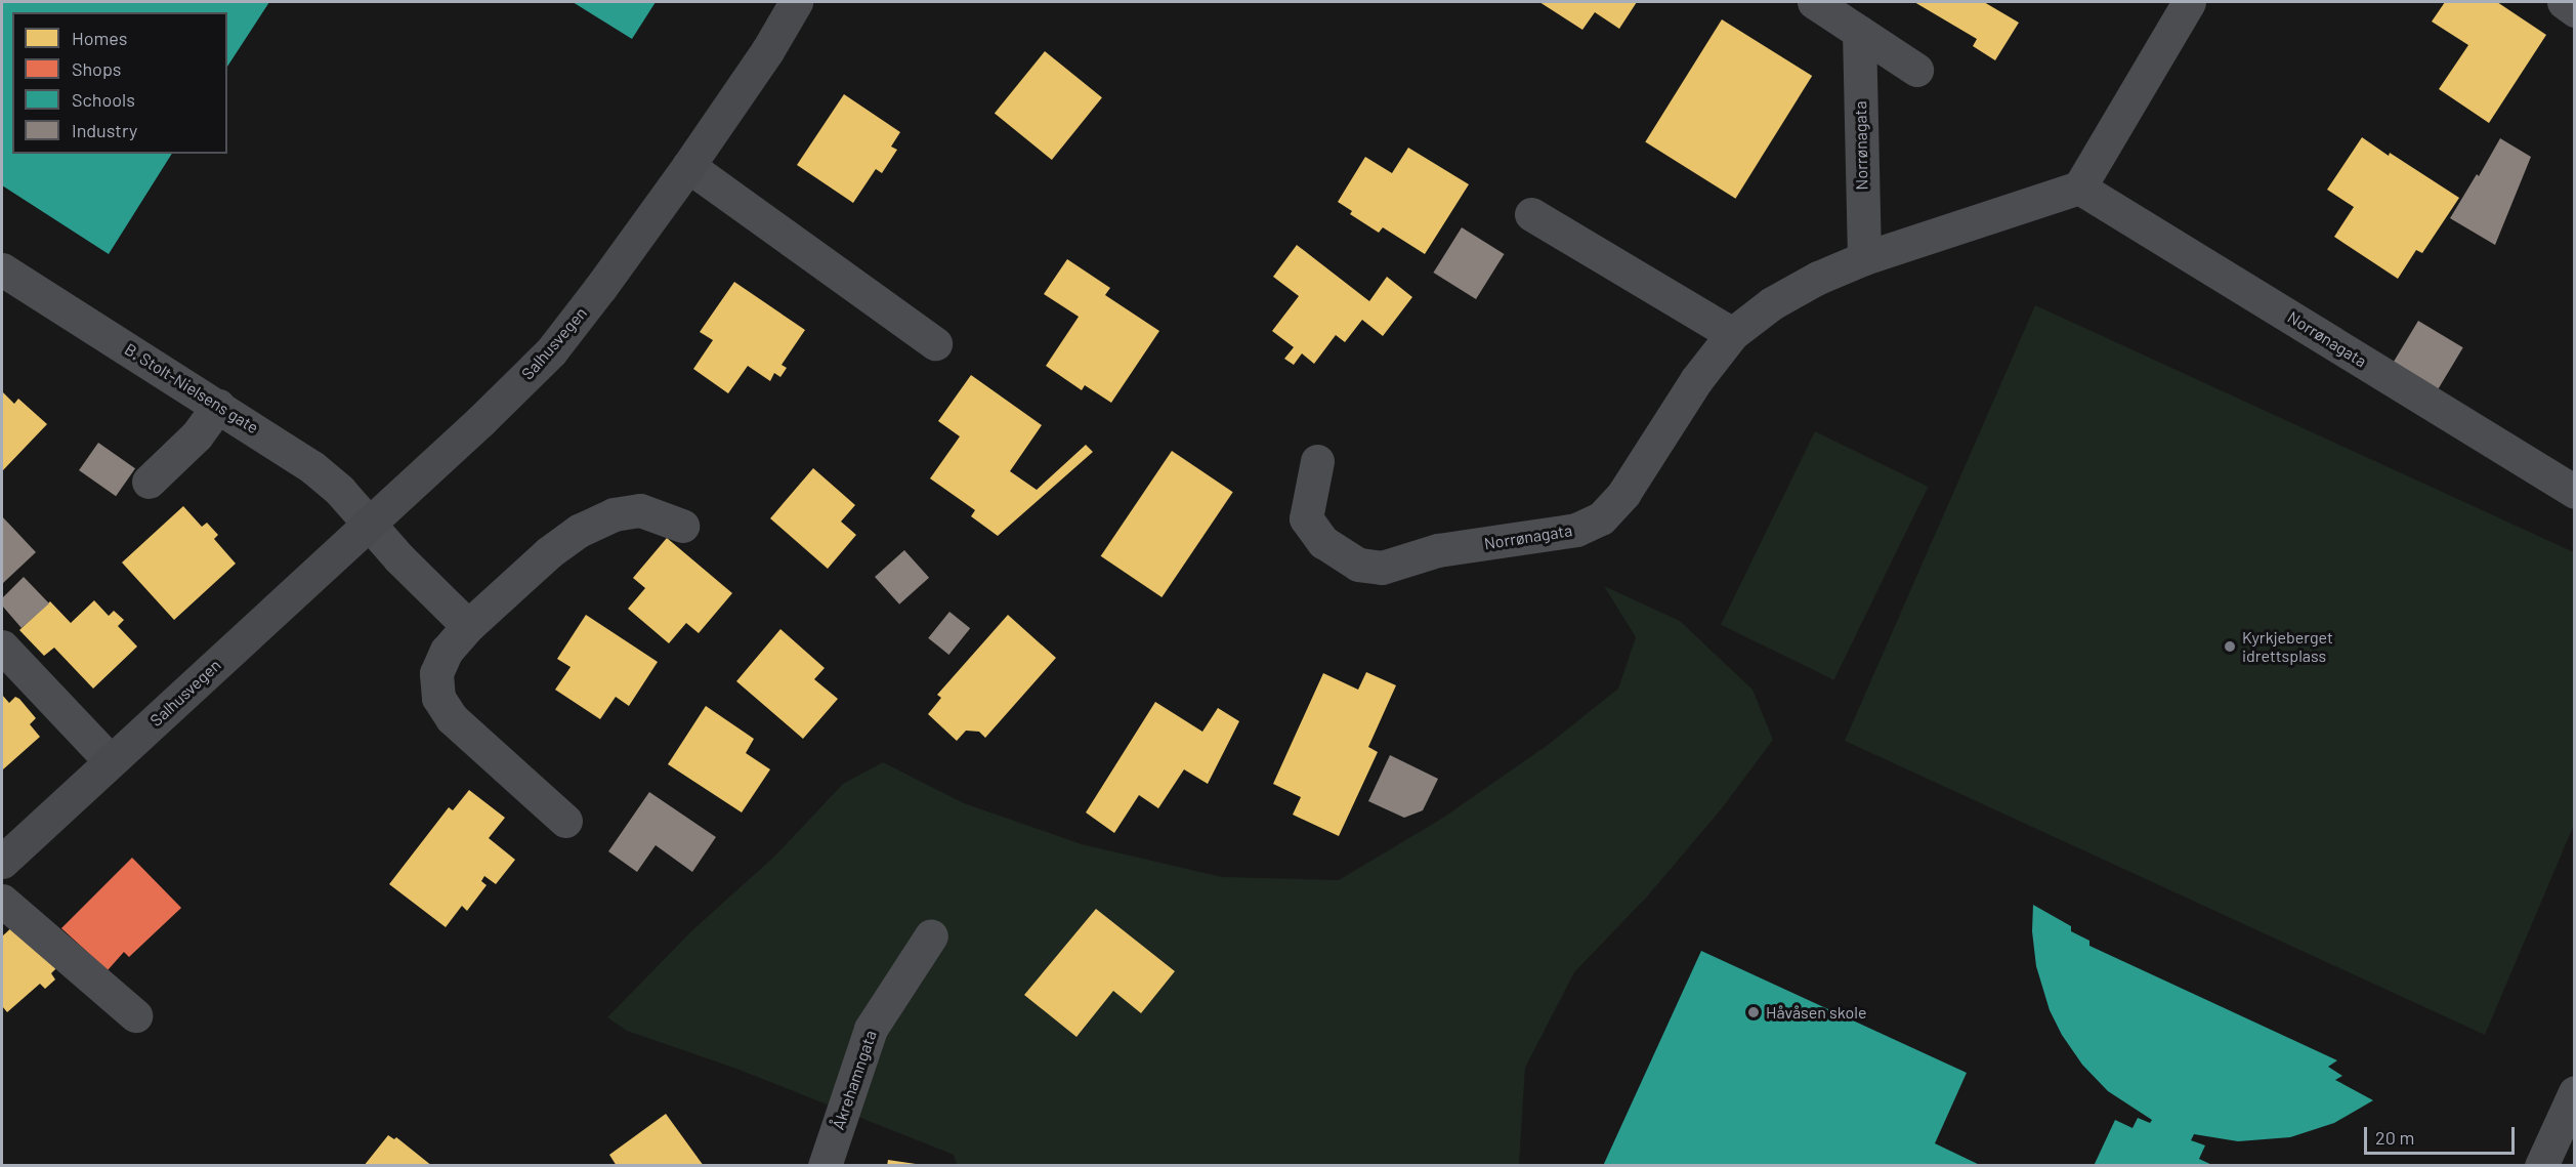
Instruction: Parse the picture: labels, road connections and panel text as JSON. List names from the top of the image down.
{
  "streets": {
    "main road": ["Salhusvegen"],
    "street": ["Norrønagata", "B. Stolt-Nielsens gate", "Åkrehamngata"]
  },
  "crossings": [
    ["Salhusvegen", "B. Stolt-Nielsens gate"]
  ],
  "places": ["Kyrkjeberget idrettsplass", "Håvåsen skole"],
  "legend": [
    "Homes",
    "Shops",
    "Schools",
    "Industry"
  ],
  "scale_bar": "20 m"
}
